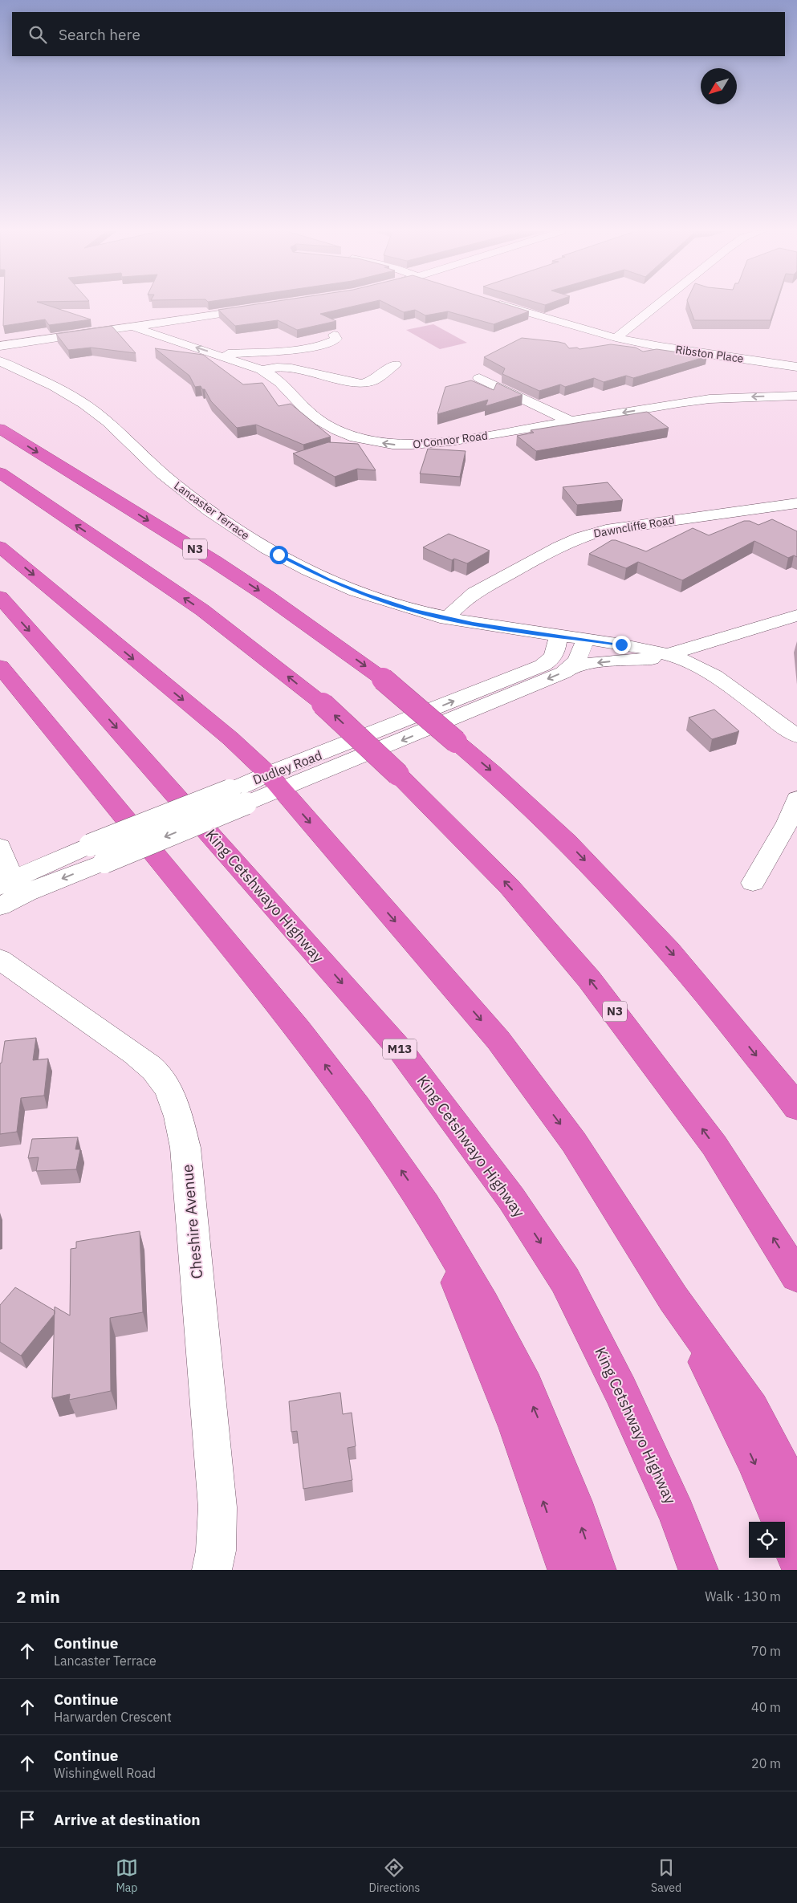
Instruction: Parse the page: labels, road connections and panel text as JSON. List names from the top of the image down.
{
  "streets": {
    "highway": ["N3", "King Cetshwayo Highway", "M13"],
    "street": [
      "Ribston Place",
      "O'Connor Road",
      "Lancaster Terrace",
      "Dawncliffe Road",
      "Dudley Road",
      "Cheshire Avenue"
    ]
  },
  "crossings": [
    ["Lancaster Terrace", "Dawncliffe Road"],
    ["Lancaster Terrace", "Dudley Road"]
  ],
  "north": "bottom left",
  "page": {
    "search": "Search here",
    "heading": ["2 min", "Walk · 130 m"],
    "list": [
      ["Continue", "Lancaster Terrace", "70 m"],
      ["Continue", "Harwarden Crescent", "40 m"],
      ["Continue", "Wishingwell Road", "20 m"],
      "Arrive at destination"
    ],
    "nav": ["Map", "Directions", "Saved"]
  }
}
